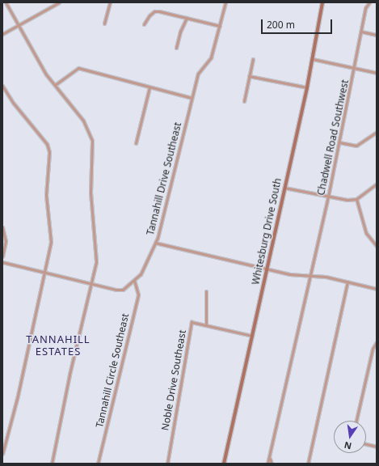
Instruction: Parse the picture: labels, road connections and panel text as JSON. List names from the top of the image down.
{
  "streets": {
    "main road": ["Whitesburg Drive South"],
    "street": [
      "Chadwell Road Southwest",
      "Tannahill Drive Southeast",
      "Tannahill Circle Southeast",
      "Noble Drive Southeast"
    ]
  },
  "crossings": [
    ["Tannahill Drive Southeast", "Tannahill Circle Southeast"],
    ["Whitesburg Drive South", "Noble Drive Southeast"]
  ],
  "districts": ["TANNAHILL ESTATES"],
  "scale_bar": "200 m",
  "north": "bottom"
}
